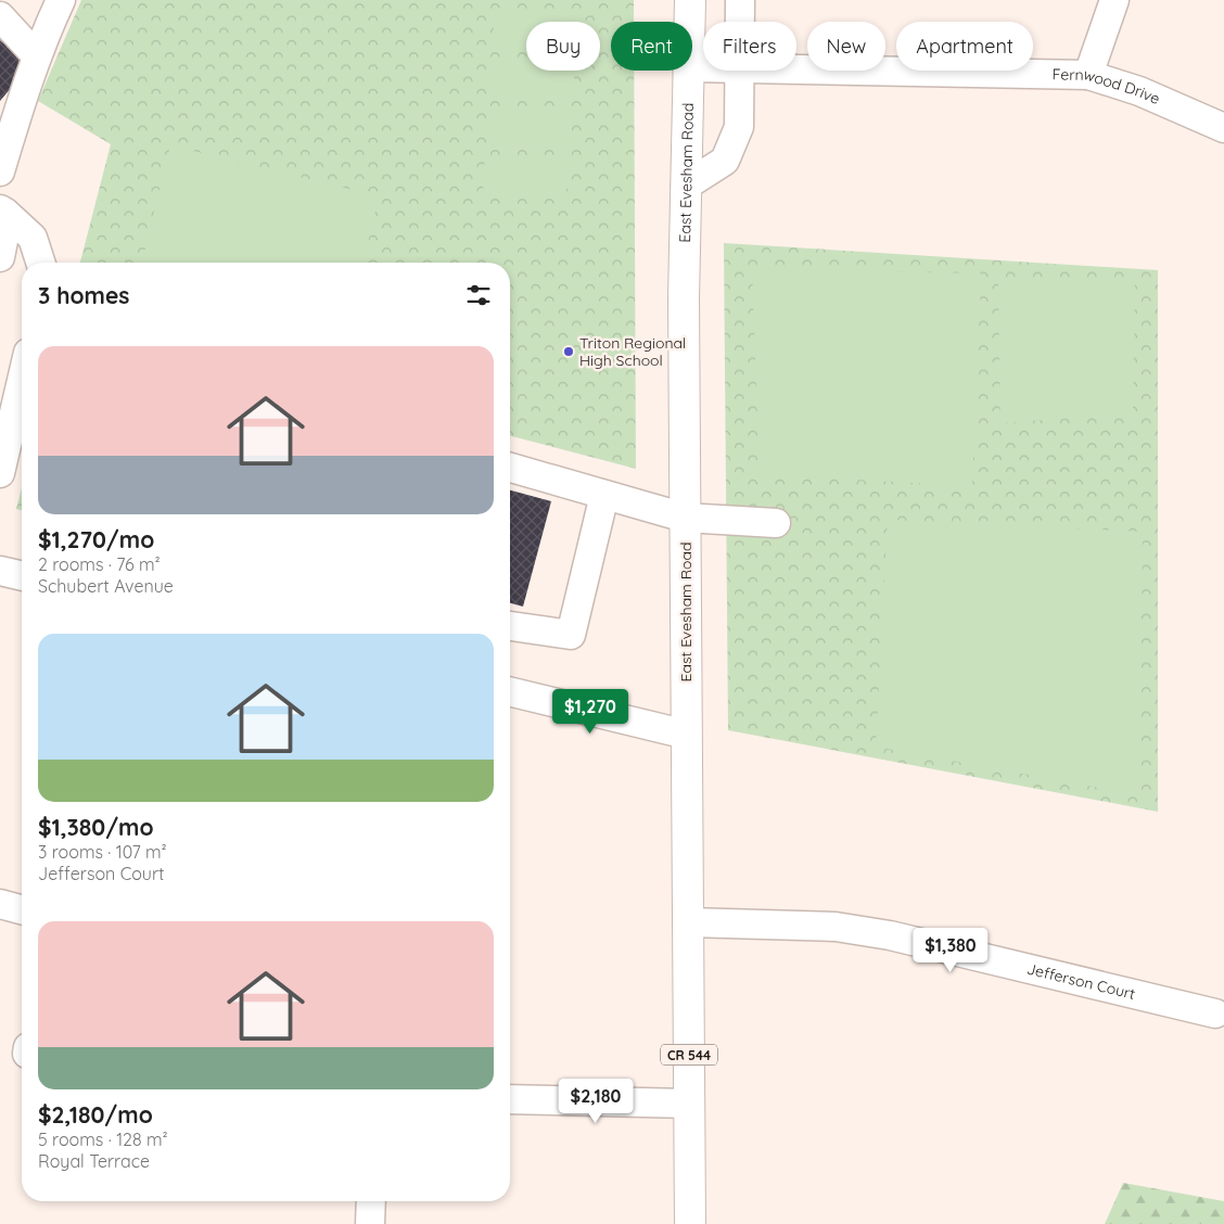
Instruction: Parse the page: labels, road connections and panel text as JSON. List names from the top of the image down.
{
  "streets": {
    "main road": ["East Evesham Road", "CR 544"],
    "street": ["Fernwood Drive", "Jefferson Court"]
  },
  "crossings": [
    ["East Evesham Road", "Jefferson Court"]
  ],
  "places": ["Triton Regional High School"],
  "page": {
    "chip": [
      "Buy",
      "Rent",
      "Filters",
      "New",
      "Apartment"
    ],
    "heading": "3 homes",
    "list": [
      {
        "name": "$1,270/mo",
        "note": "2 rooms · 76 m² · Schubert Avenue"
      },
      {
        "name": "$1,380/mo",
        "note": "3 rooms · 107 m² · Jefferson Court"
      },
      {
        "name": "$2,180/mo",
        "note": "5 rooms · 128 m² · Royal Terrace"
      }
    ],
    "price": ["$1,270", "$1,380", "$2,180"]
  }
}
